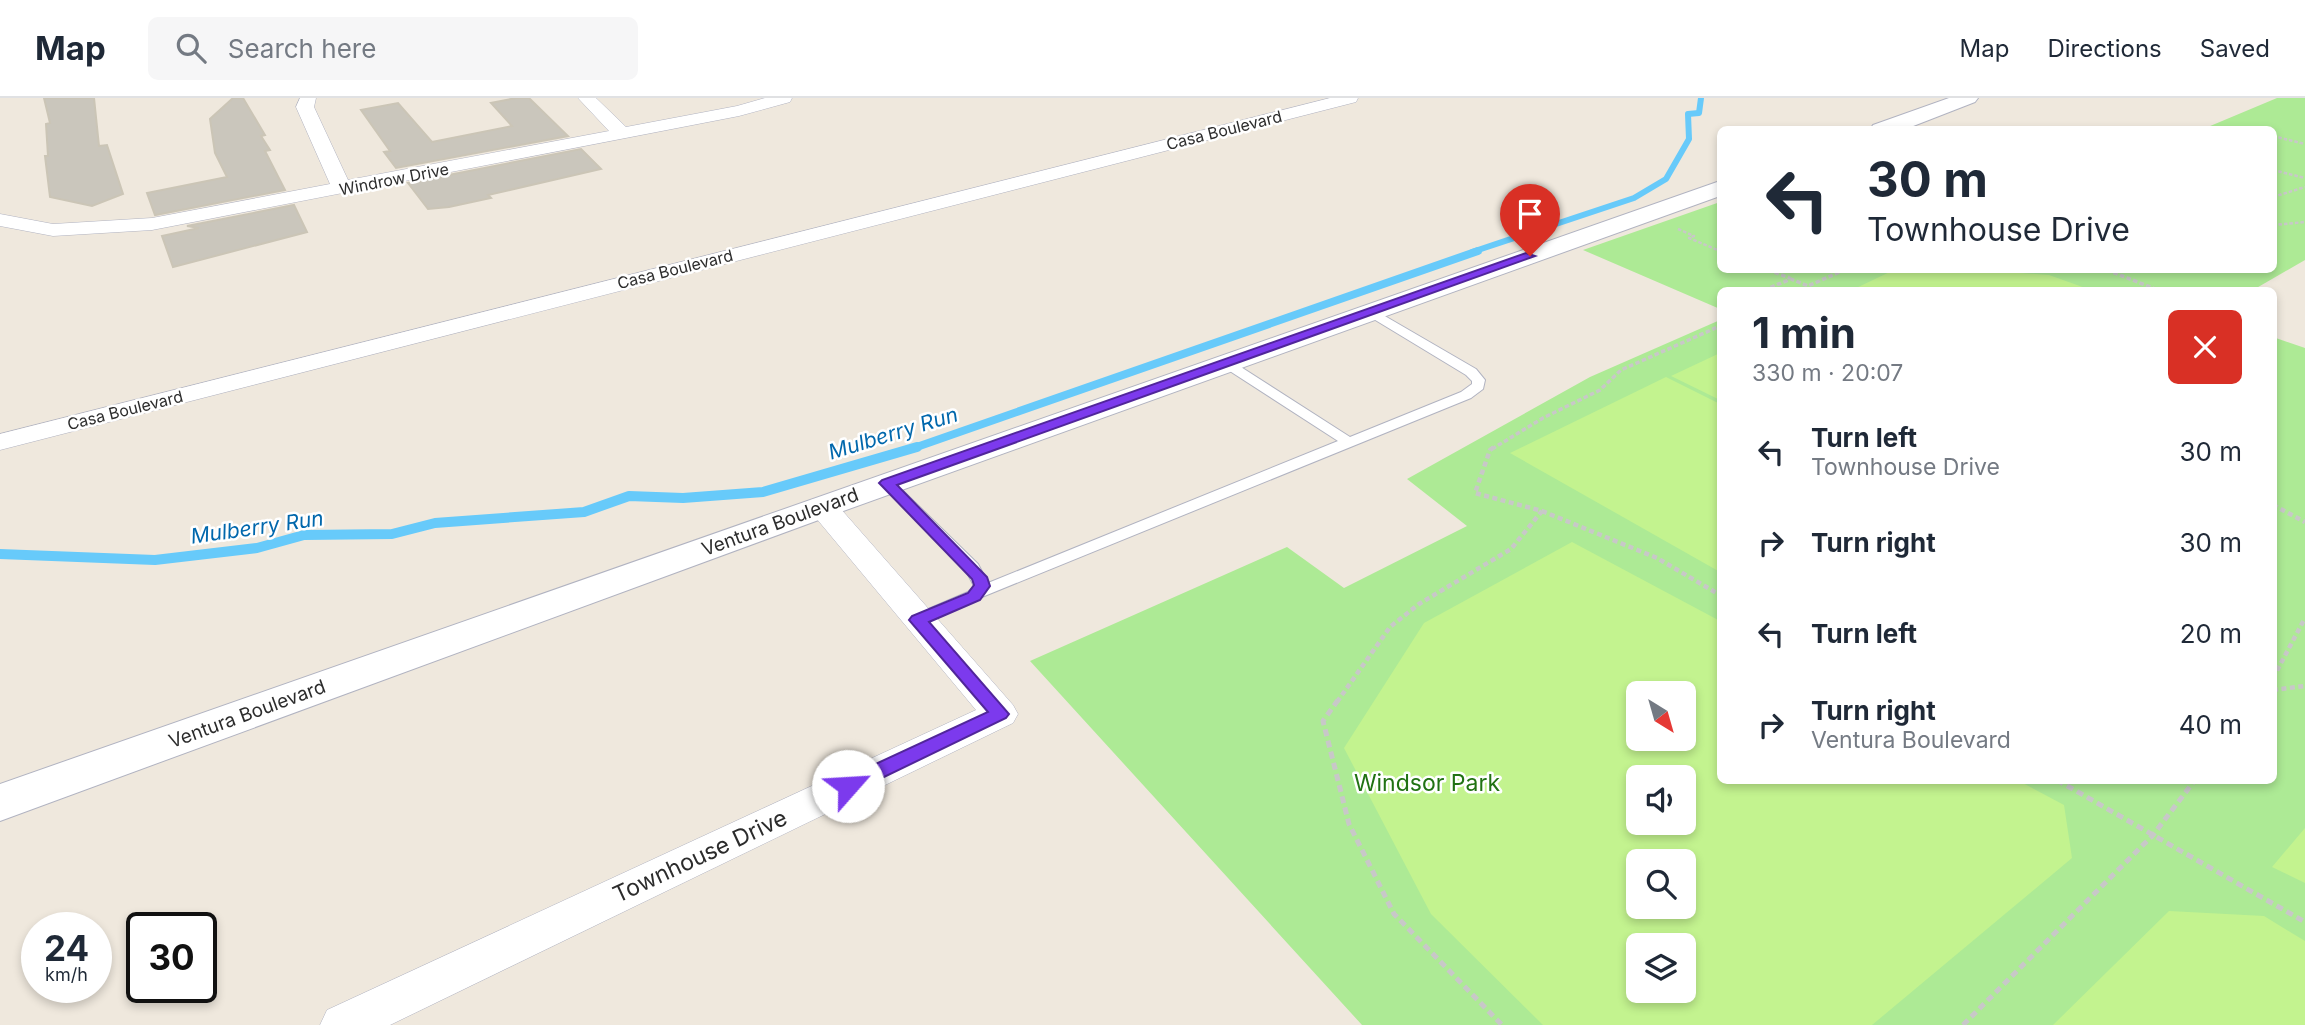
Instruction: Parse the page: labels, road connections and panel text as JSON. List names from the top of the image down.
{
  "streets": {
    "street": [
      "Casa Boulevard",
      "Windrow Drive",
      "Ventura Boulevard",
      "Townhouse Drive"
    ]
  },
  "crossings": [
    ["Ventura Boulevard", "Townhouse Drive"]
  ],
  "water": ["Mulberry Run"],
  "parks": ["Windsor Park"],
  "north": "bottom right",
  "page": {
    "header": "Map",
    "search": "Search here",
    "nav": ["Map", "Directions", "Saved"],
    "turn": ["30 m", "Townhouse Drive"],
    "heading": ["1 min", "330 m · 20:07"],
    "list": [
      {
        "name": "Turn left",
        "note": "Townhouse Drive",
        "value": "30 m"
      },
      {
        "name": "Turn right",
        "value": "30 m"
      },
      {
        "name": "Turn left",
        "value": "20 m"
      },
      {
        "name": "Turn right",
        "note": "Ventura Boulevard",
        "value": "40 m"
      }
    ],
    "speed": "24 km/h",
    "limit": "30"
  }
}
